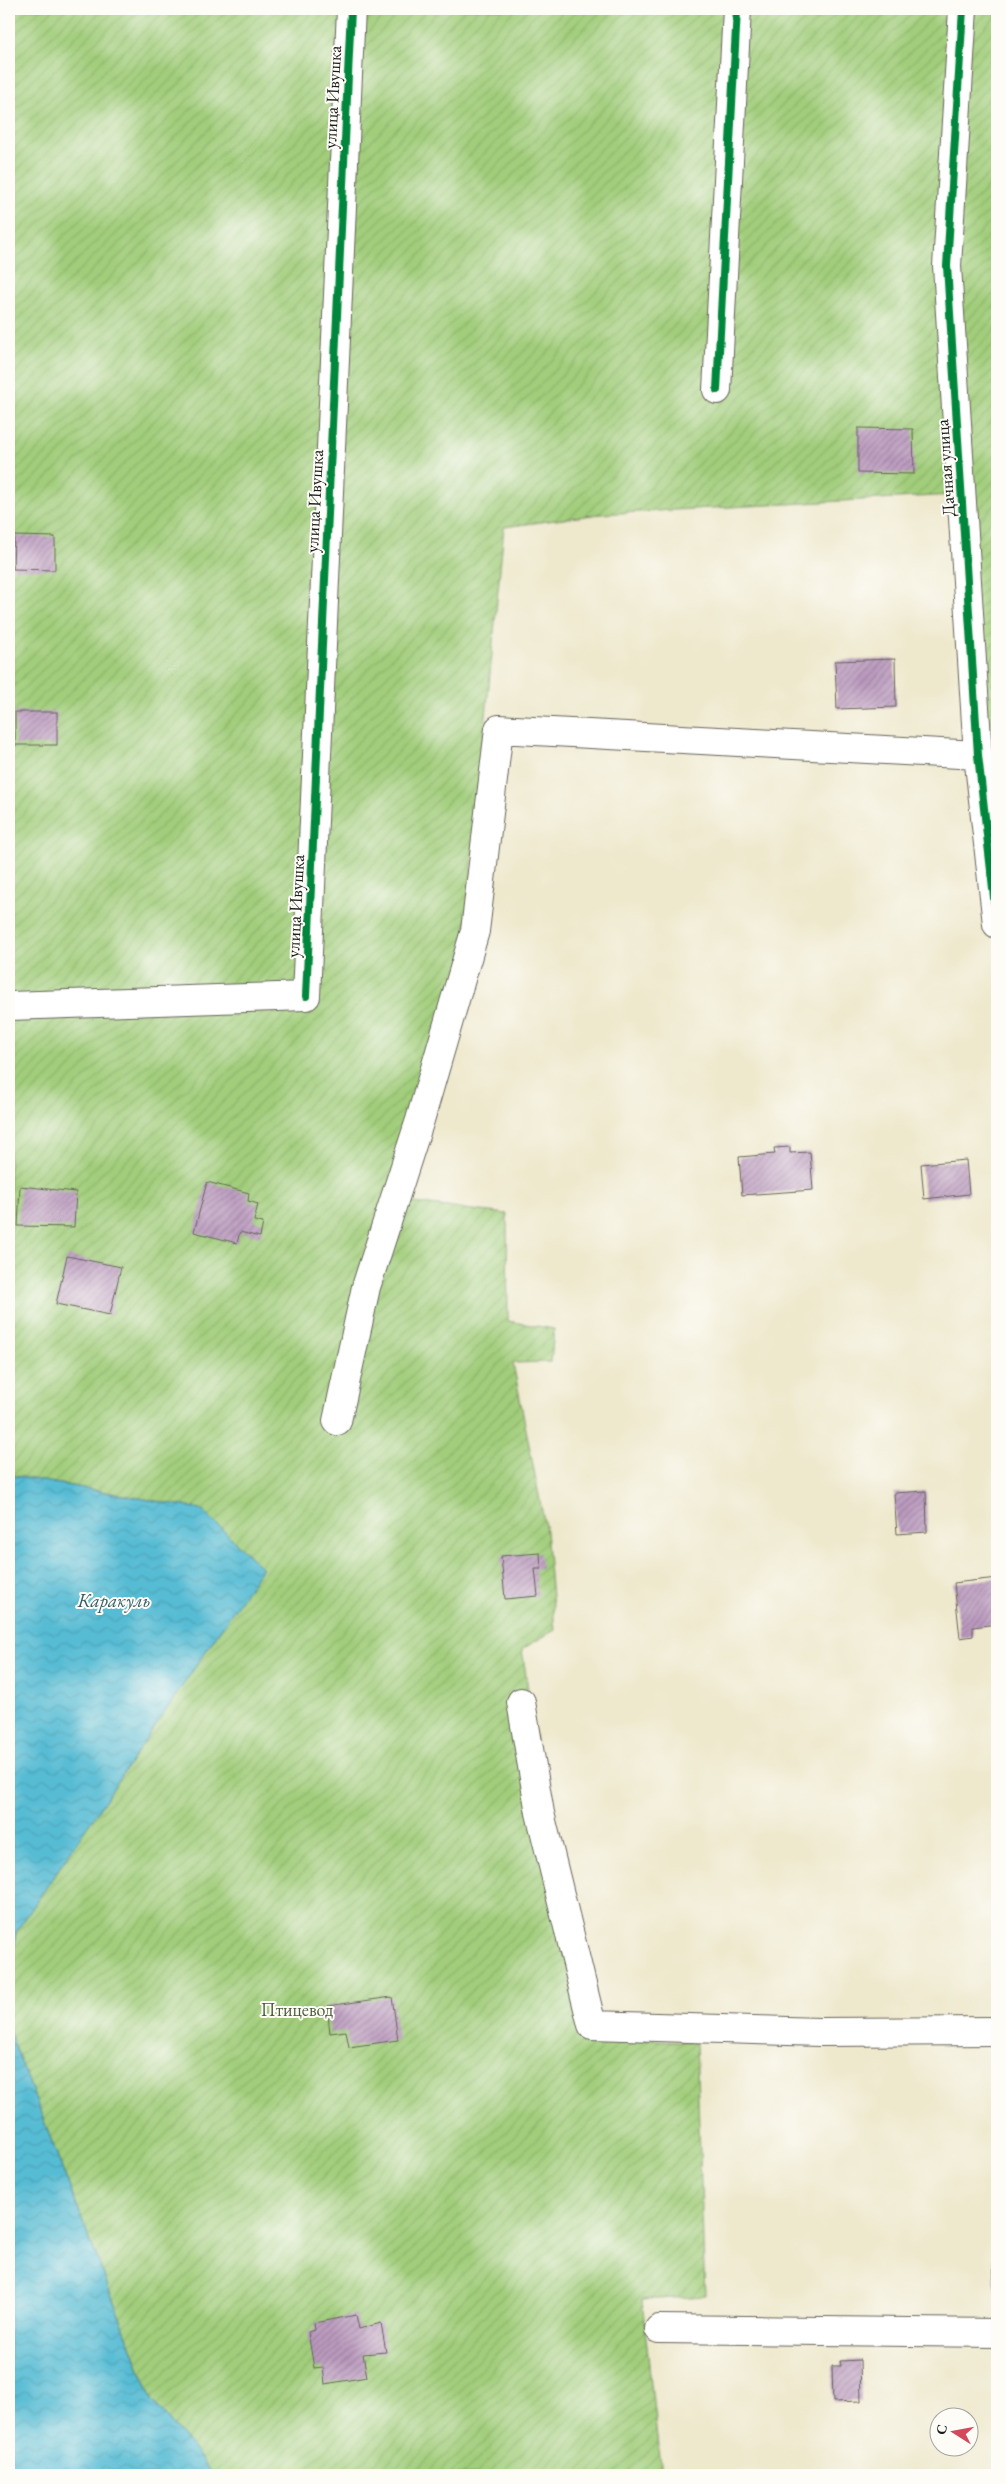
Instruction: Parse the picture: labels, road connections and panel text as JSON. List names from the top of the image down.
{
  "streets": {
    "street": ["улица Ивушка", "Дачная улица"]
  },
  "water": ["Каракуль"],
  "parks": ["Птицевод"],
  "north": "left"
}
